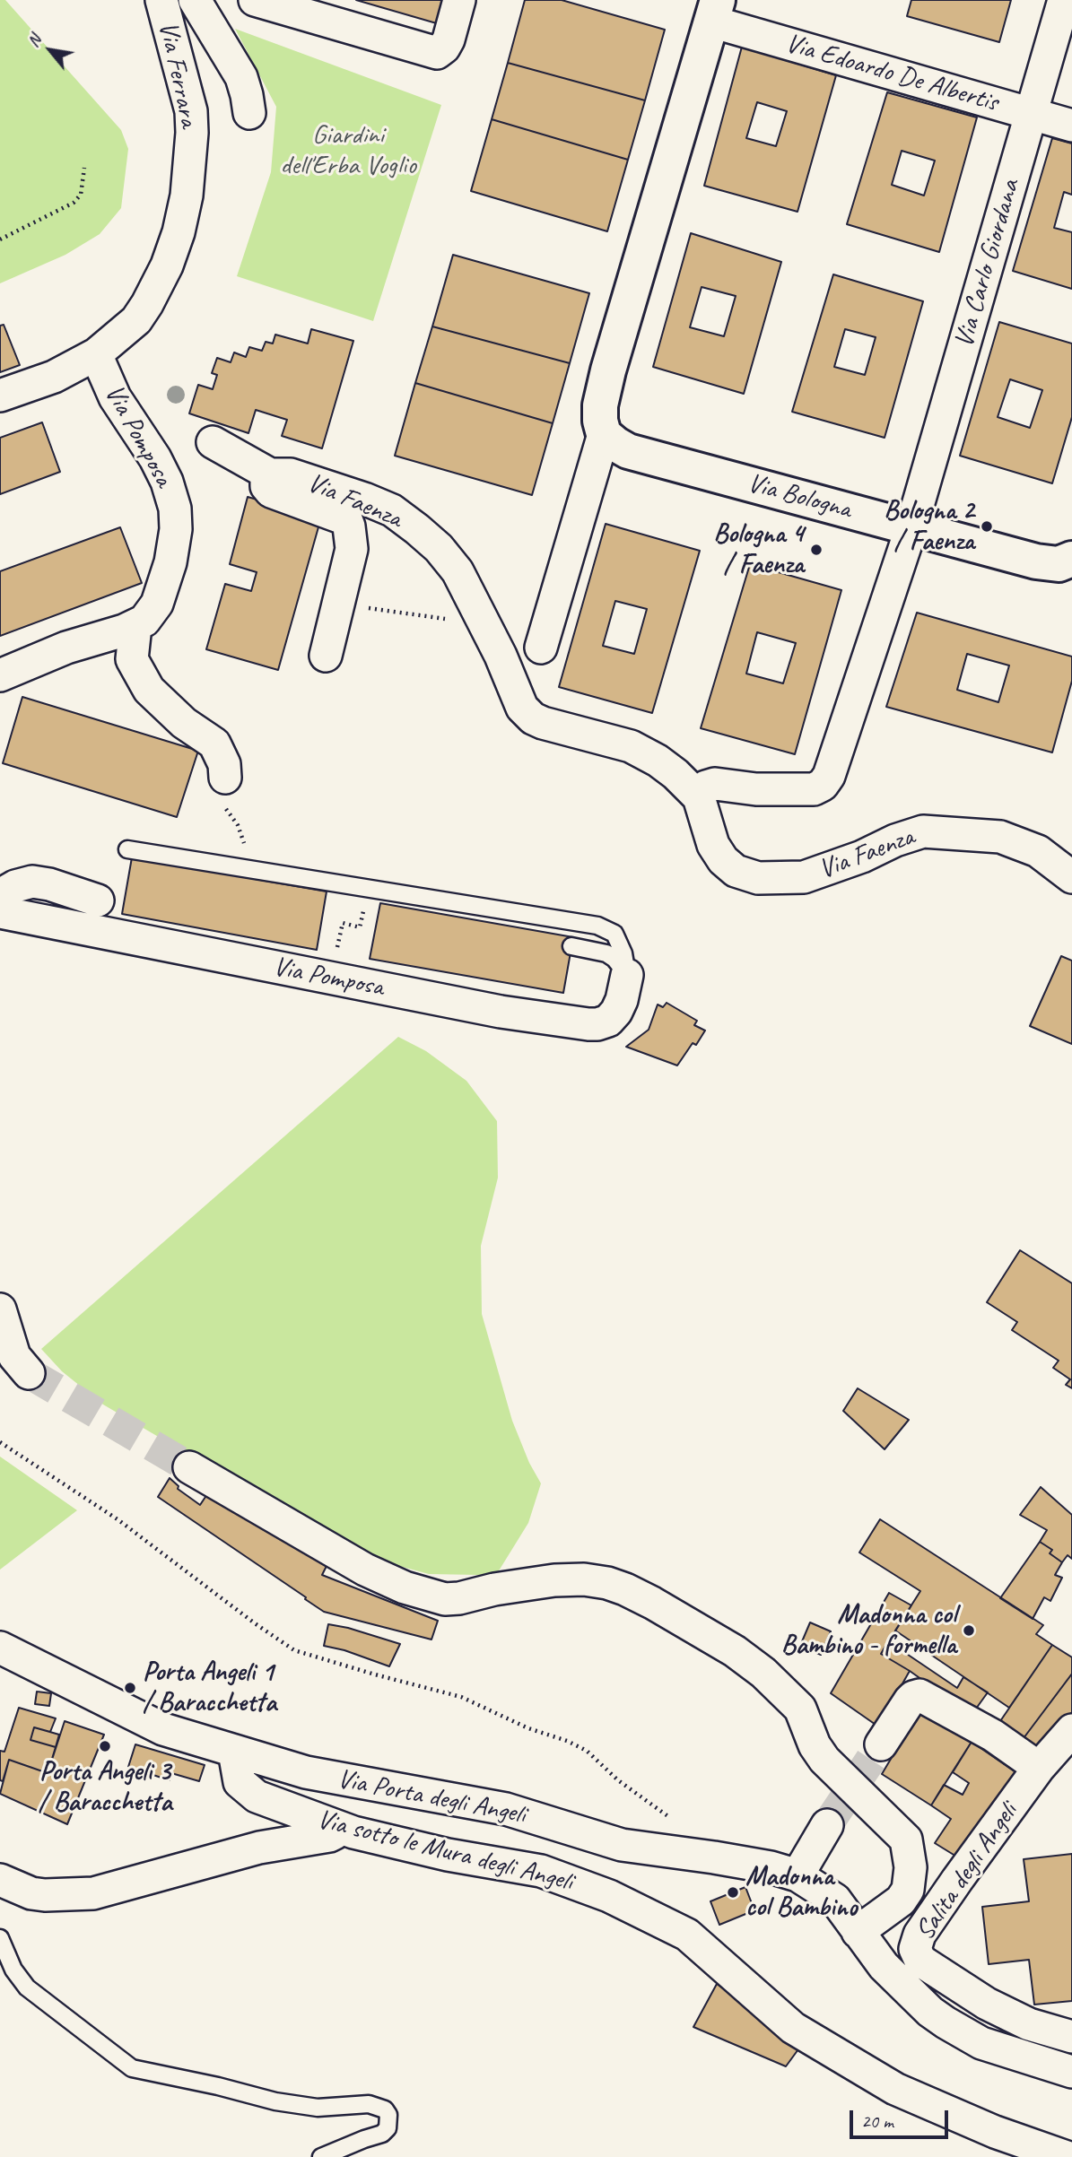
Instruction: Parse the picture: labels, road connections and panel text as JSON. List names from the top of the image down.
{
  "streets": {
    "street": [
      "Via Edoardo De Albertis",
      "Via Ferrara",
      "Via Carlo Giordana",
      "Via Pomposa",
      "Via Bologna",
      "Via Faenza",
      "Via Porta degli Angeli",
      "Via sotto le Mura degli Angeli",
      "Salita degli Angeli"
    ]
  },
  "crossings": [
    ["Via Edoardo De Albertis", "Via Carlo Giordana"],
    ["Via Ferrara", "Via Pomposa"],
    ["Via Carlo Giordana", "Via Bologna"],
    ["Via Porta degli Angeli", "Via sotto le Mura degli Angeli"]
  ],
  "parks": ["Giardini dell'Erba Voglio"],
  "places": [
    "Bologna 2 / Faenza",
    "Bologna 4 / Faenza",
    "Madonna col Bambino - formella",
    "Porta Angeli 1 / Baracchetta",
    "Porta Angeli 3 / Baracchetta",
    "Madonna col Bambino"
  ],
  "scale_bar": "20 m",
  "north": "top left"
}
